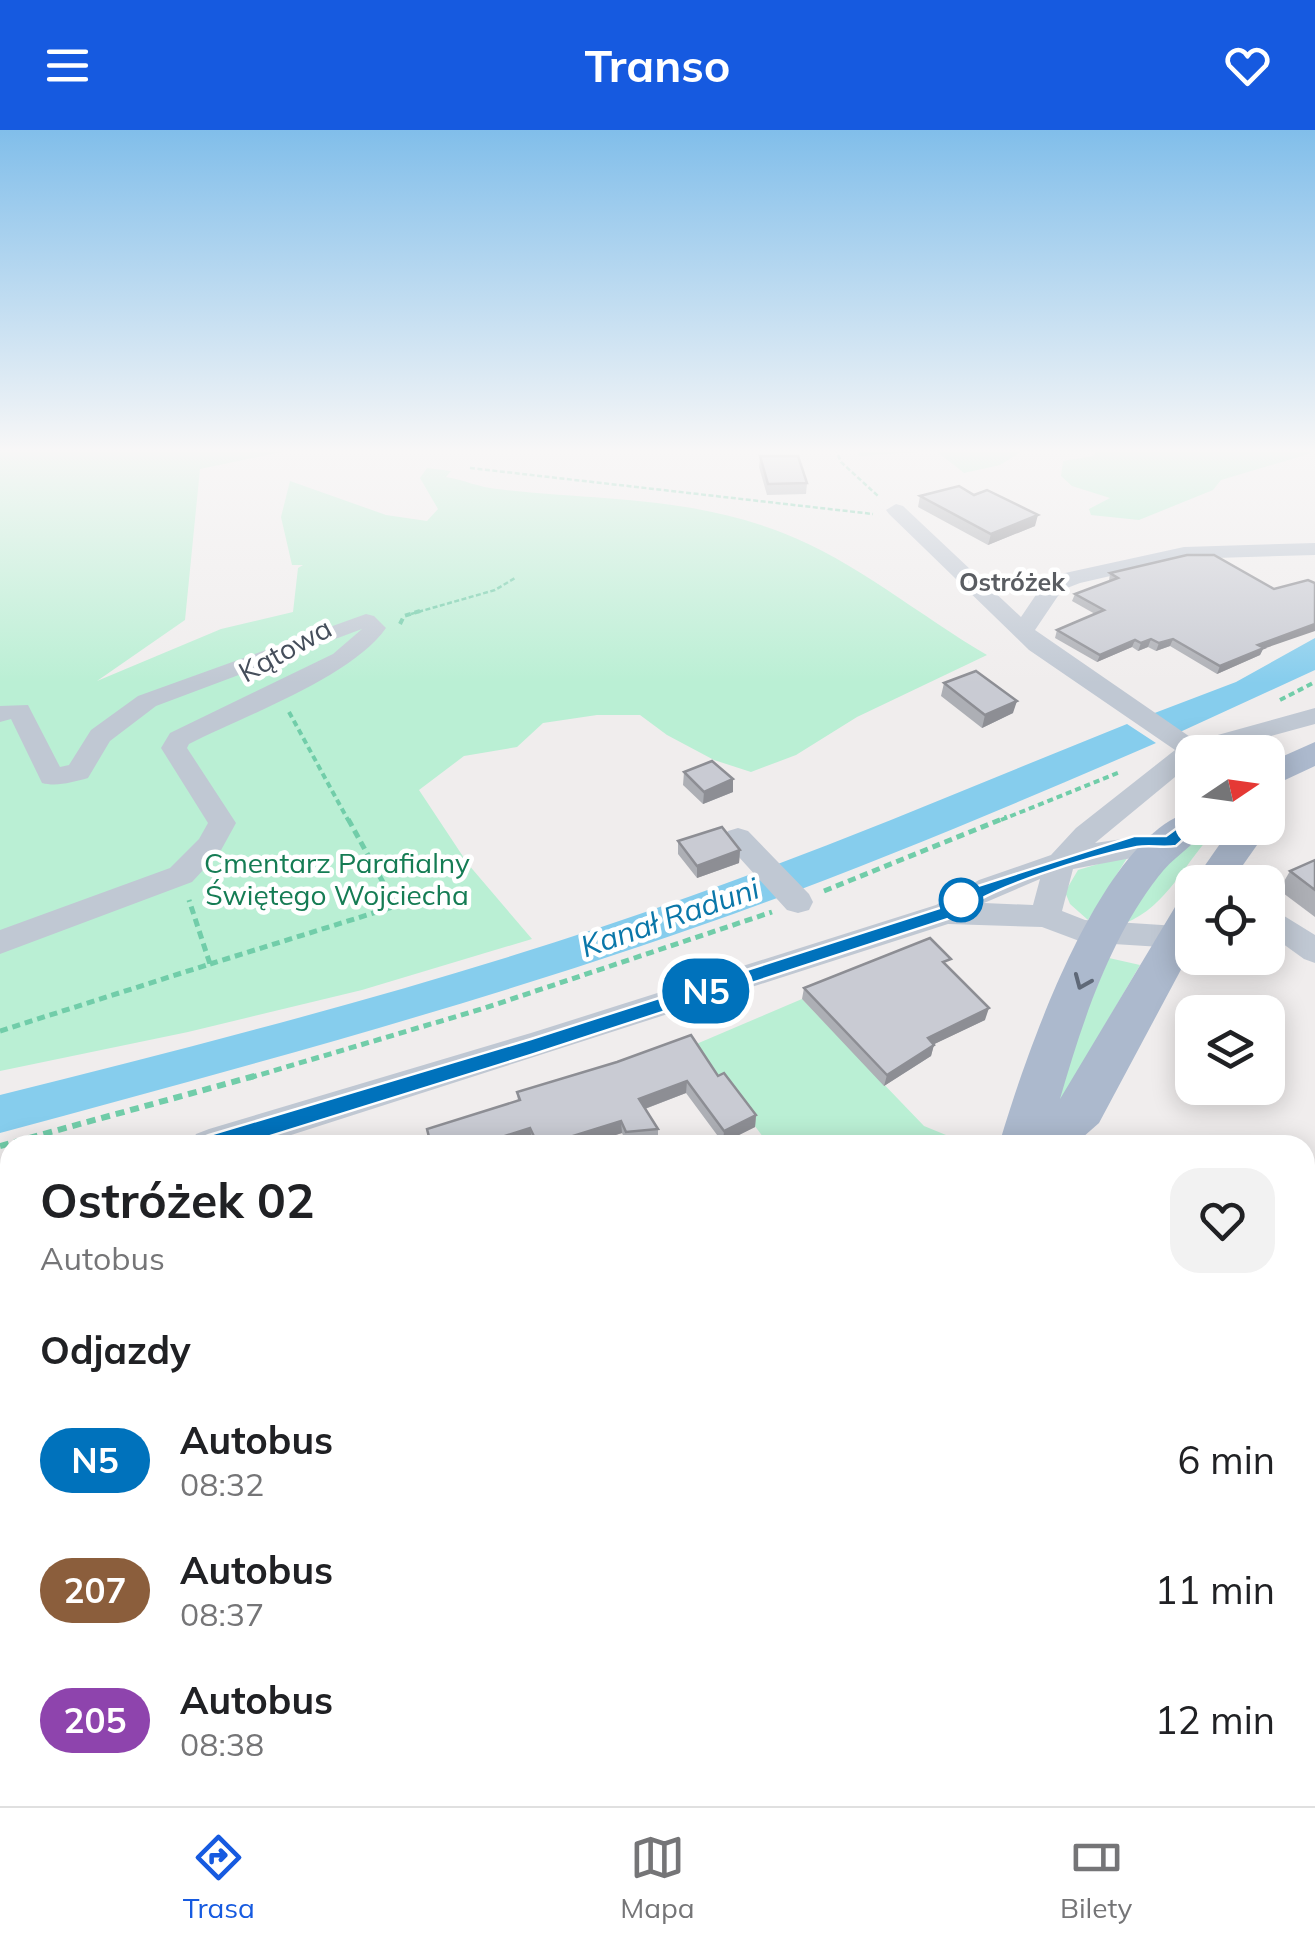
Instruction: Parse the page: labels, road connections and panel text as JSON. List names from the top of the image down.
{
  "streets": {
    "street": ["Kątowa"]
  },
  "districts": ["Ostróżek"],
  "water": ["Kanał Raduni"],
  "parks": ["Cmentarz Parafialny Świętego Wojciecha"],
  "lines": ["bus line N5"],
  "north": "right",
  "page": {
    "header": "Transo",
    "on_map": "N5",
    "heading": [
      ["Ostróżek 02", "Autobus"],
      "Odjazdy"
    ],
    "list": [
      {
        "mark": "N5",
        "name": "Autobus",
        "note": "08:32",
        "value": "6 min"
      },
      {
        "mark": "207",
        "name": "Autobus",
        "note": "08:37",
        "value": "11 min"
      },
      {
        "mark": "205",
        "name": "Autobus",
        "note": "08:38",
        "value": "12 min"
      }
    ],
    "tabs": ["Trasa", "Mapa", "Bilety"]
  }
}
